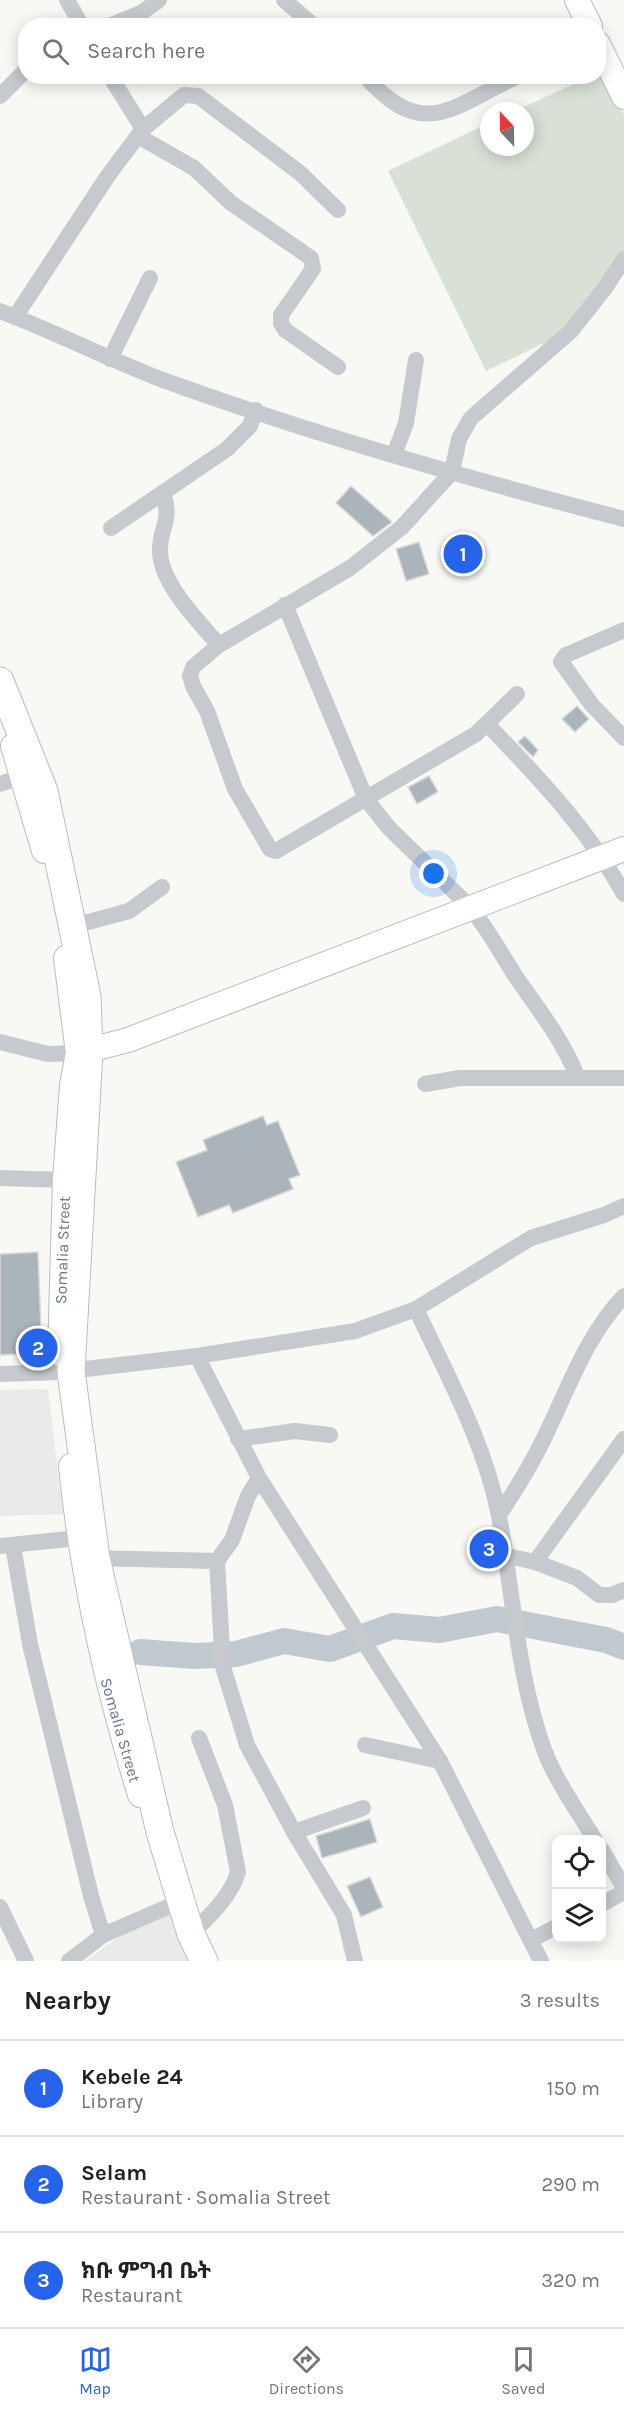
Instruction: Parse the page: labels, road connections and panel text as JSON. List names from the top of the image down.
{
  "streets": {
    "main road": ["Somalia Street"]
  },
  "north": "top",
  "page": {
    "search": "Search here",
    "pins": ["1", "2", "3"],
    "heading": ["Nearby", "3 results"],
    "list": [
      {
        "mark": "1",
        "name": "Kebele 24",
        "note": "Library",
        "value": "150 m"
      },
      {
        "mark": "2",
        "name": "Selam",
        "note": "Restaurant · Somalia Street",
        "value": "290 m"
      },
      {
        "mark": "3",
        "name": "ክቡ ምግብ ቤት",
        "note": "Restaurant",
        "value": "320 m"
      }
    ],
    "nav": ["Map", "Directions", "Saved"]
  }
}
